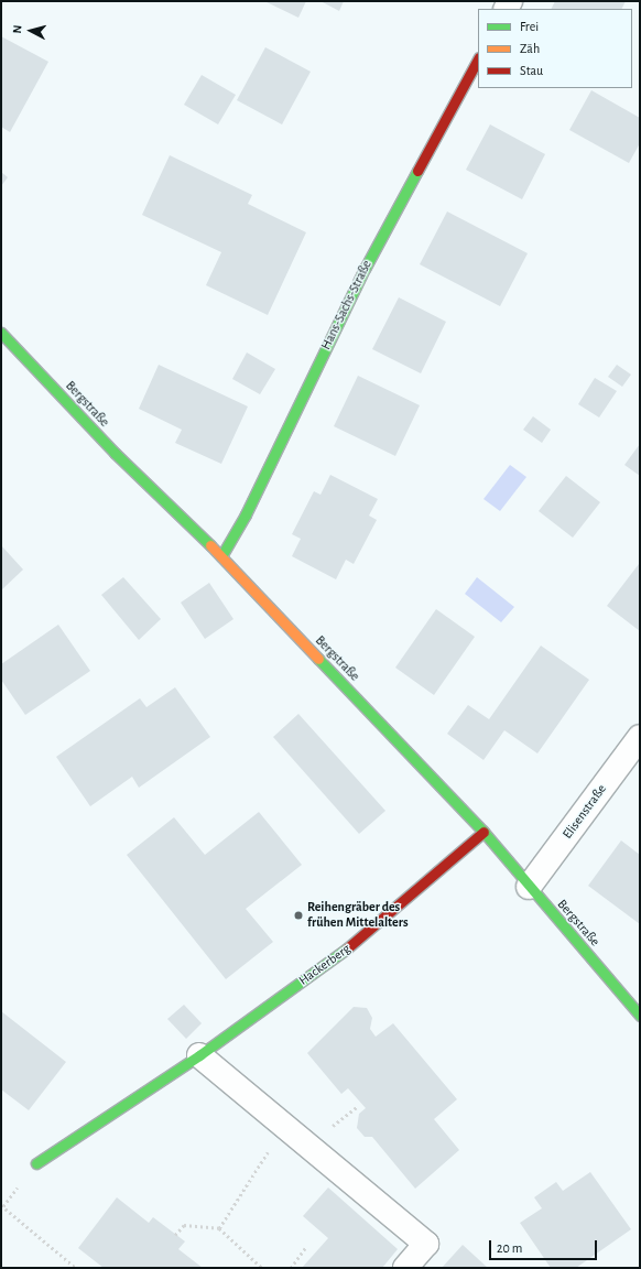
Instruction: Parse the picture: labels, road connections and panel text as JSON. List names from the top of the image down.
{
  "streets": {
    "street": [
      "Hans-Sachs-Straße",
      "Bergstraße",
      "Elisenstraße",
      "Hackerberg"
    ]
  },
  "crossings": [
    ["Hans-Sachs-Straße", "Bergstraße"],
    ["Bergstraße", "Elisenstraße"],
    ["Bergstraße", "Hackerberg"]
  ],
  "places": ["Reihengräber des frühen Mittelalters"],
  "legend": ["Frei", "Zäh", "Stau"],
  "scale_bar": "20 m",
  "north": "left"
}
